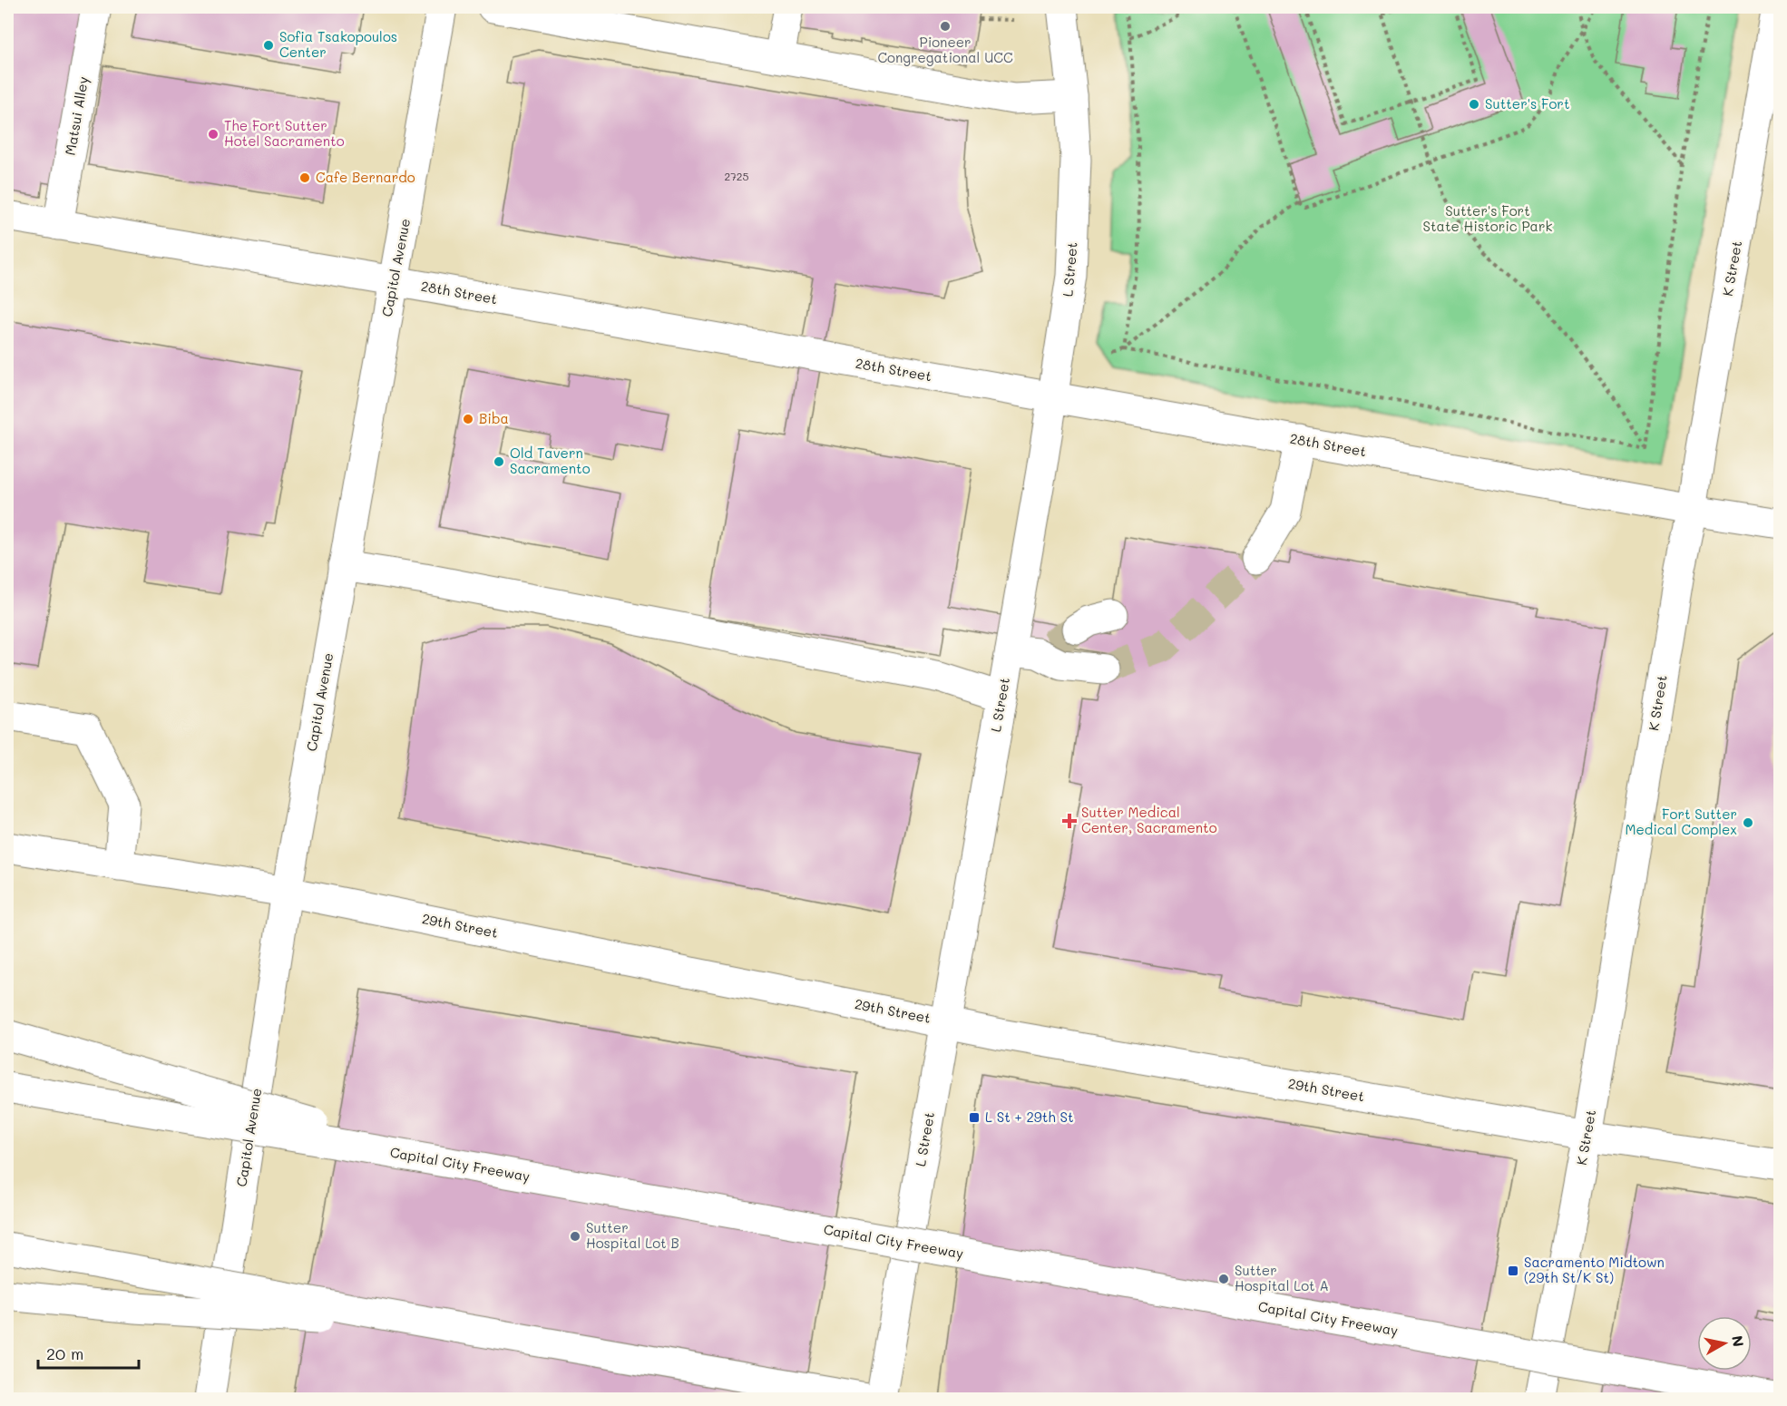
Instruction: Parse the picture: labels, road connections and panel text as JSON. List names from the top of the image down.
{
  "streets": {
    "main road": [
      "Matsui Alley",
      "Capitol Avenue",
      "K Street",
      "L Street",
      "28th Street",
      "29th Street",
      "Capital City Freeway"
    ]
  },
  "crossings": [
    ["Matsui Alley", "28th Street"],
    ["Capitol Avenue", "28th Street"],
    ["Capitol Avenue", "29th Street"],
    ["K Street", "28th Street"],
    ["K Street", "29th Street"],
    ["L Street", "28th Street"],
    ["L Street", "29th Street"]
  ],
  "parks": ["Sutter's Fort State Historic Park"],
  "places": {
    "other": [
      "Pioneer Congregational UCC",
      "Sofia Tsakopoulos Center",
      "Sutter's Fort",
      "The Fort Sutter Hotel Sacramento",
      "Cafe Bernardo",
      "Biba",
      "Old Tavern Sacramento",
      "Fort Sutter Medical Complex",
      "Sutter Hospital Lot B",
      "Sutter Hospital Lot A"
    ],
    "health": ["Sutter Medical Center, Sacramento"],
    "transit": ["L St + 29th St", "Sacramento Midtown (29th St/K St)"]
  },
  "house_numbers": ["2725"],
  "scale_bar": "20 m",
  "north": "right"
}
